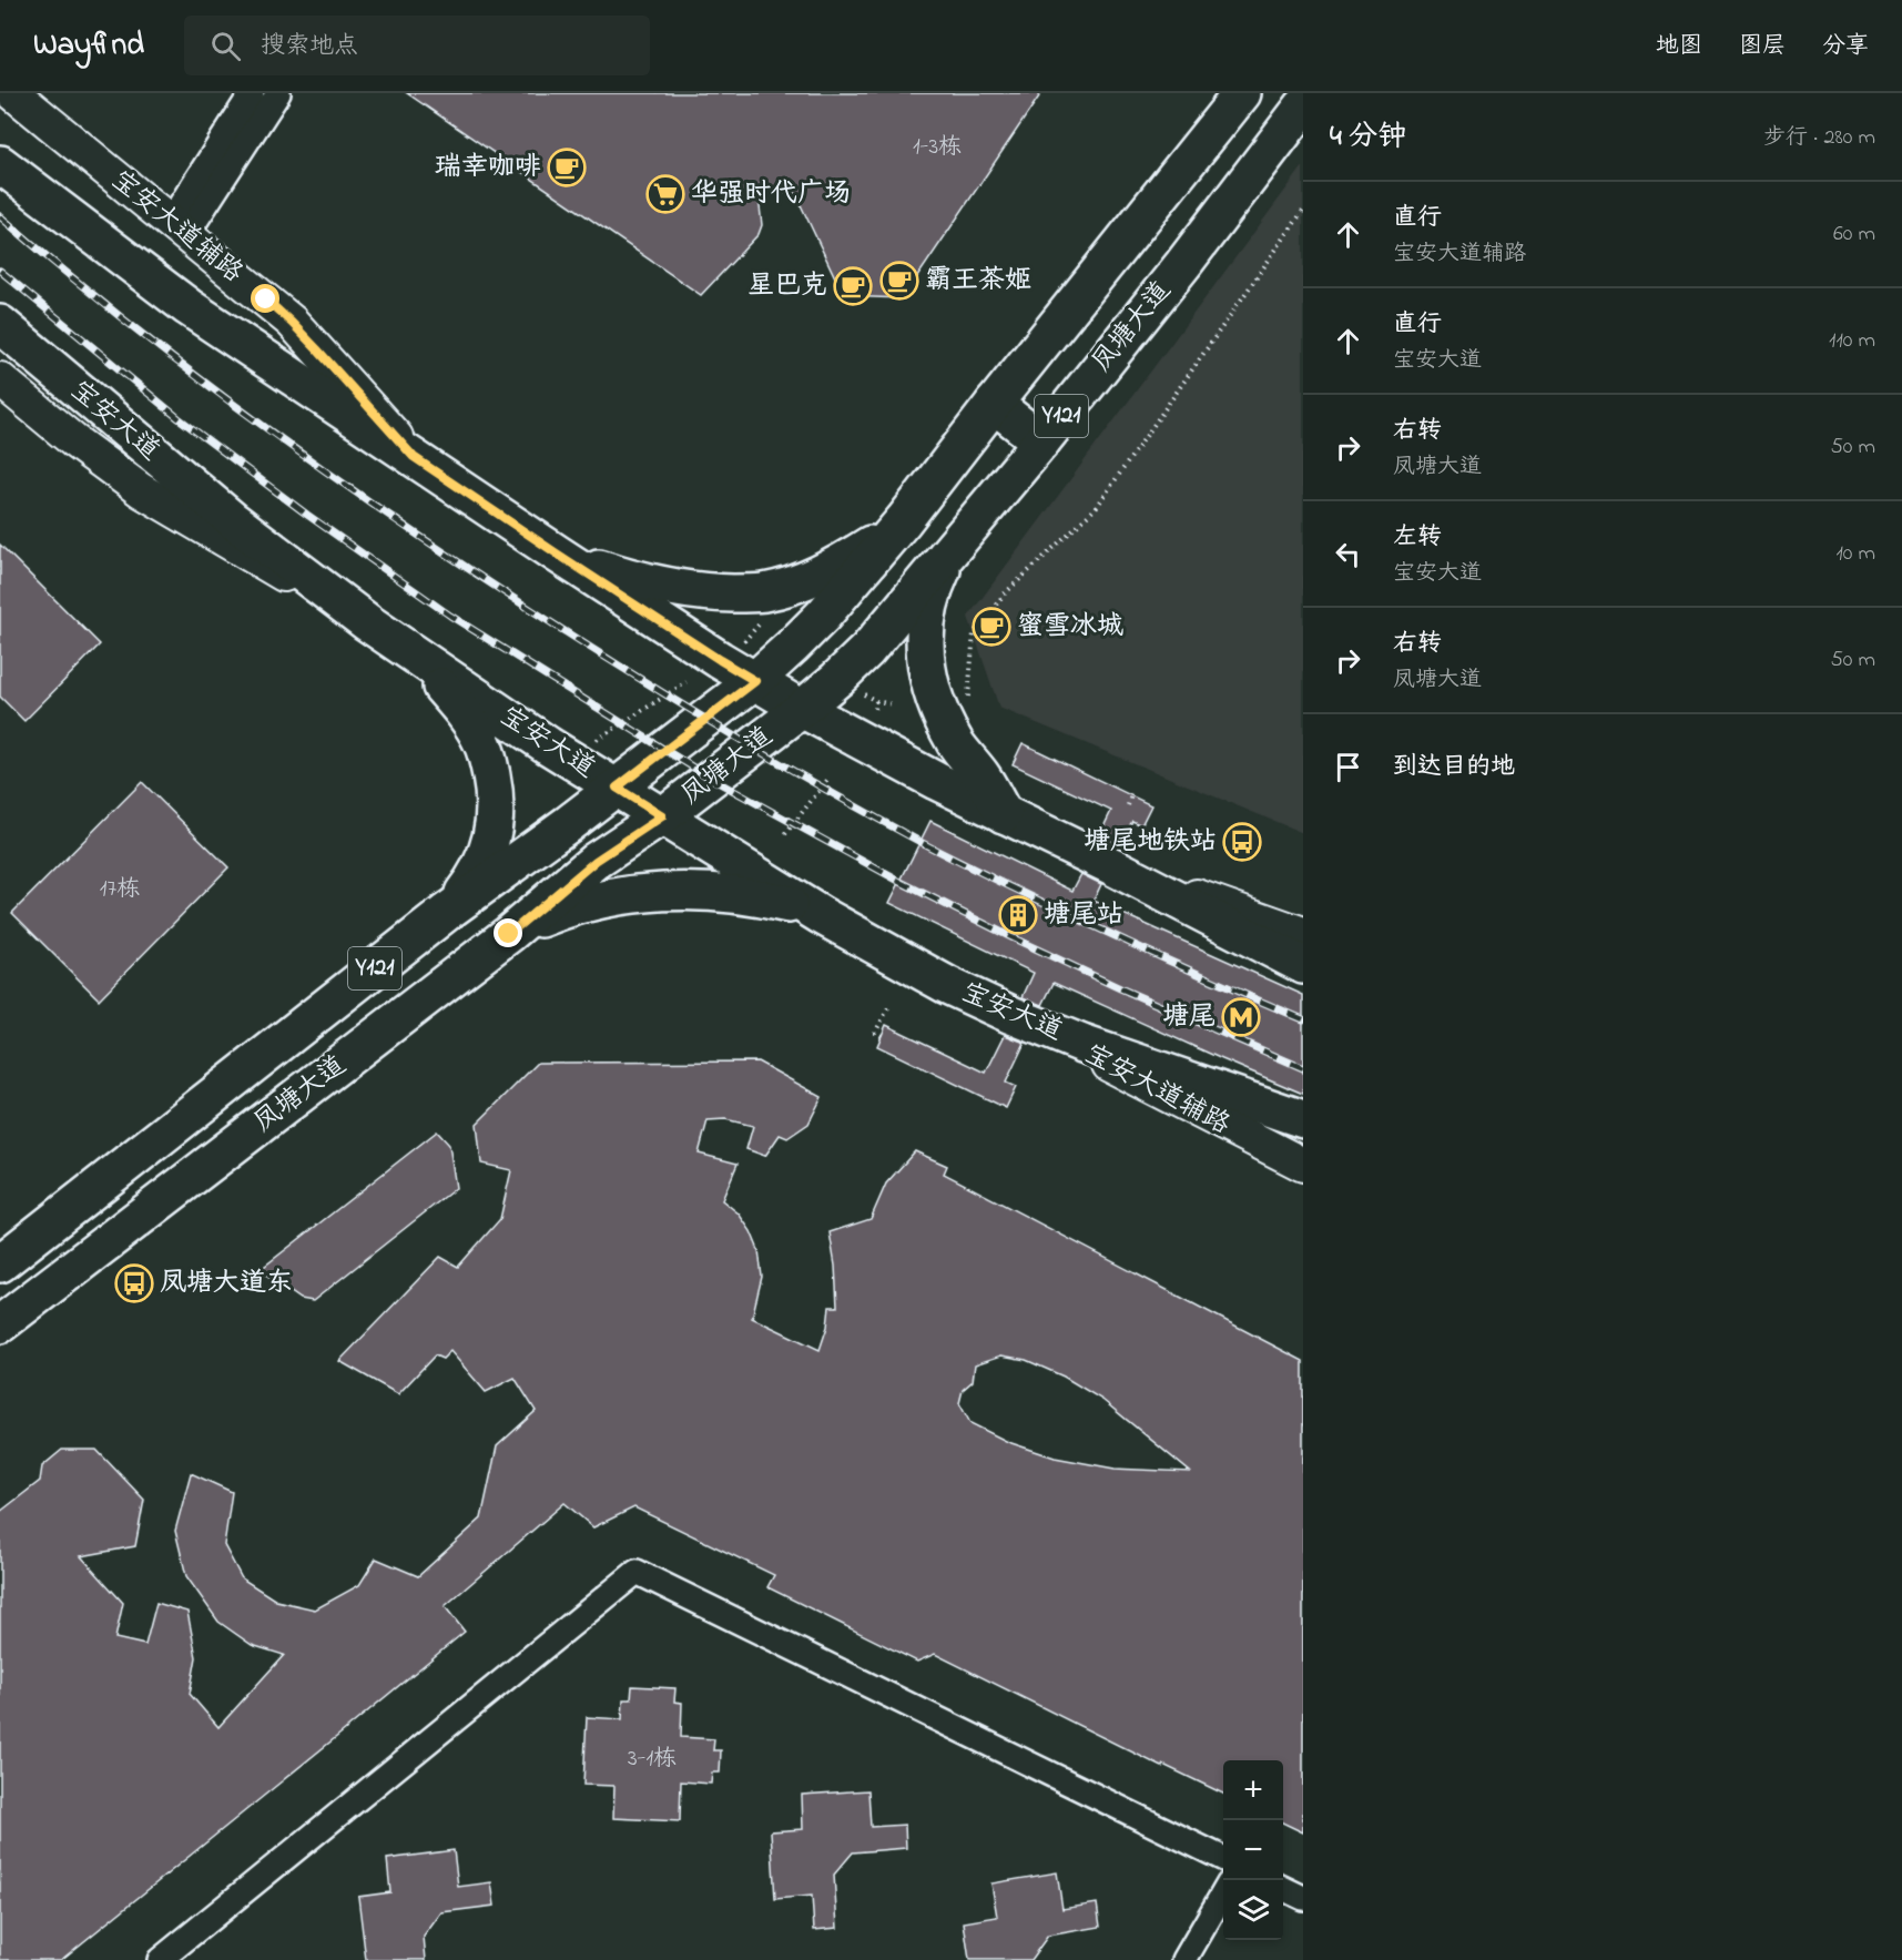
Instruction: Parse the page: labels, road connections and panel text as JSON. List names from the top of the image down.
{
  "streets": {
    "main road": [
      "宝安大道辅路",
      "凤塘大道",
      "Y121",
      "宝安大道"
    ]
  },
  "crossings": [
    ["宝安大道辅路", "宝安大道"],
    ["凤塘大道", "宝安大道"]
  ],
  "places": {
    "cafe": [
      "瑞幸咖啡",
      "霸王茶姬",
      "星巴克",
      "蜜雪冰城"
    ],
    "supermarket": ["华强时代广场"],
    "bus stop": ["塘尾地铁站", "凤塘大道东"],
    "building": ["塘尾站"],
    "metro station": ["塘尾"]
  },
  "house_numbers": ["1-3栋", "17栋", "3-1栋"],
  "page": {
    "header": "Wayfind",
    "search": "搜索地点",
    "nav": ["地图", "图层", "分享"],
    "heading": ["4 分钟", "步行 · 280 m"],
    "list": [
      ["直行", "宝安大道辅路", "60 m"],
      ["直行", "宝安大道", "110 m"],
      ["右转", "凤塘大道", "50 m"],
      ["左转", "宝安大道", "10 m"],
      ["右转", "凤塘大道", "50 m"],
      "到达目的地"
    ],
    "map_buttons": ["+", "−"]
  }
}
